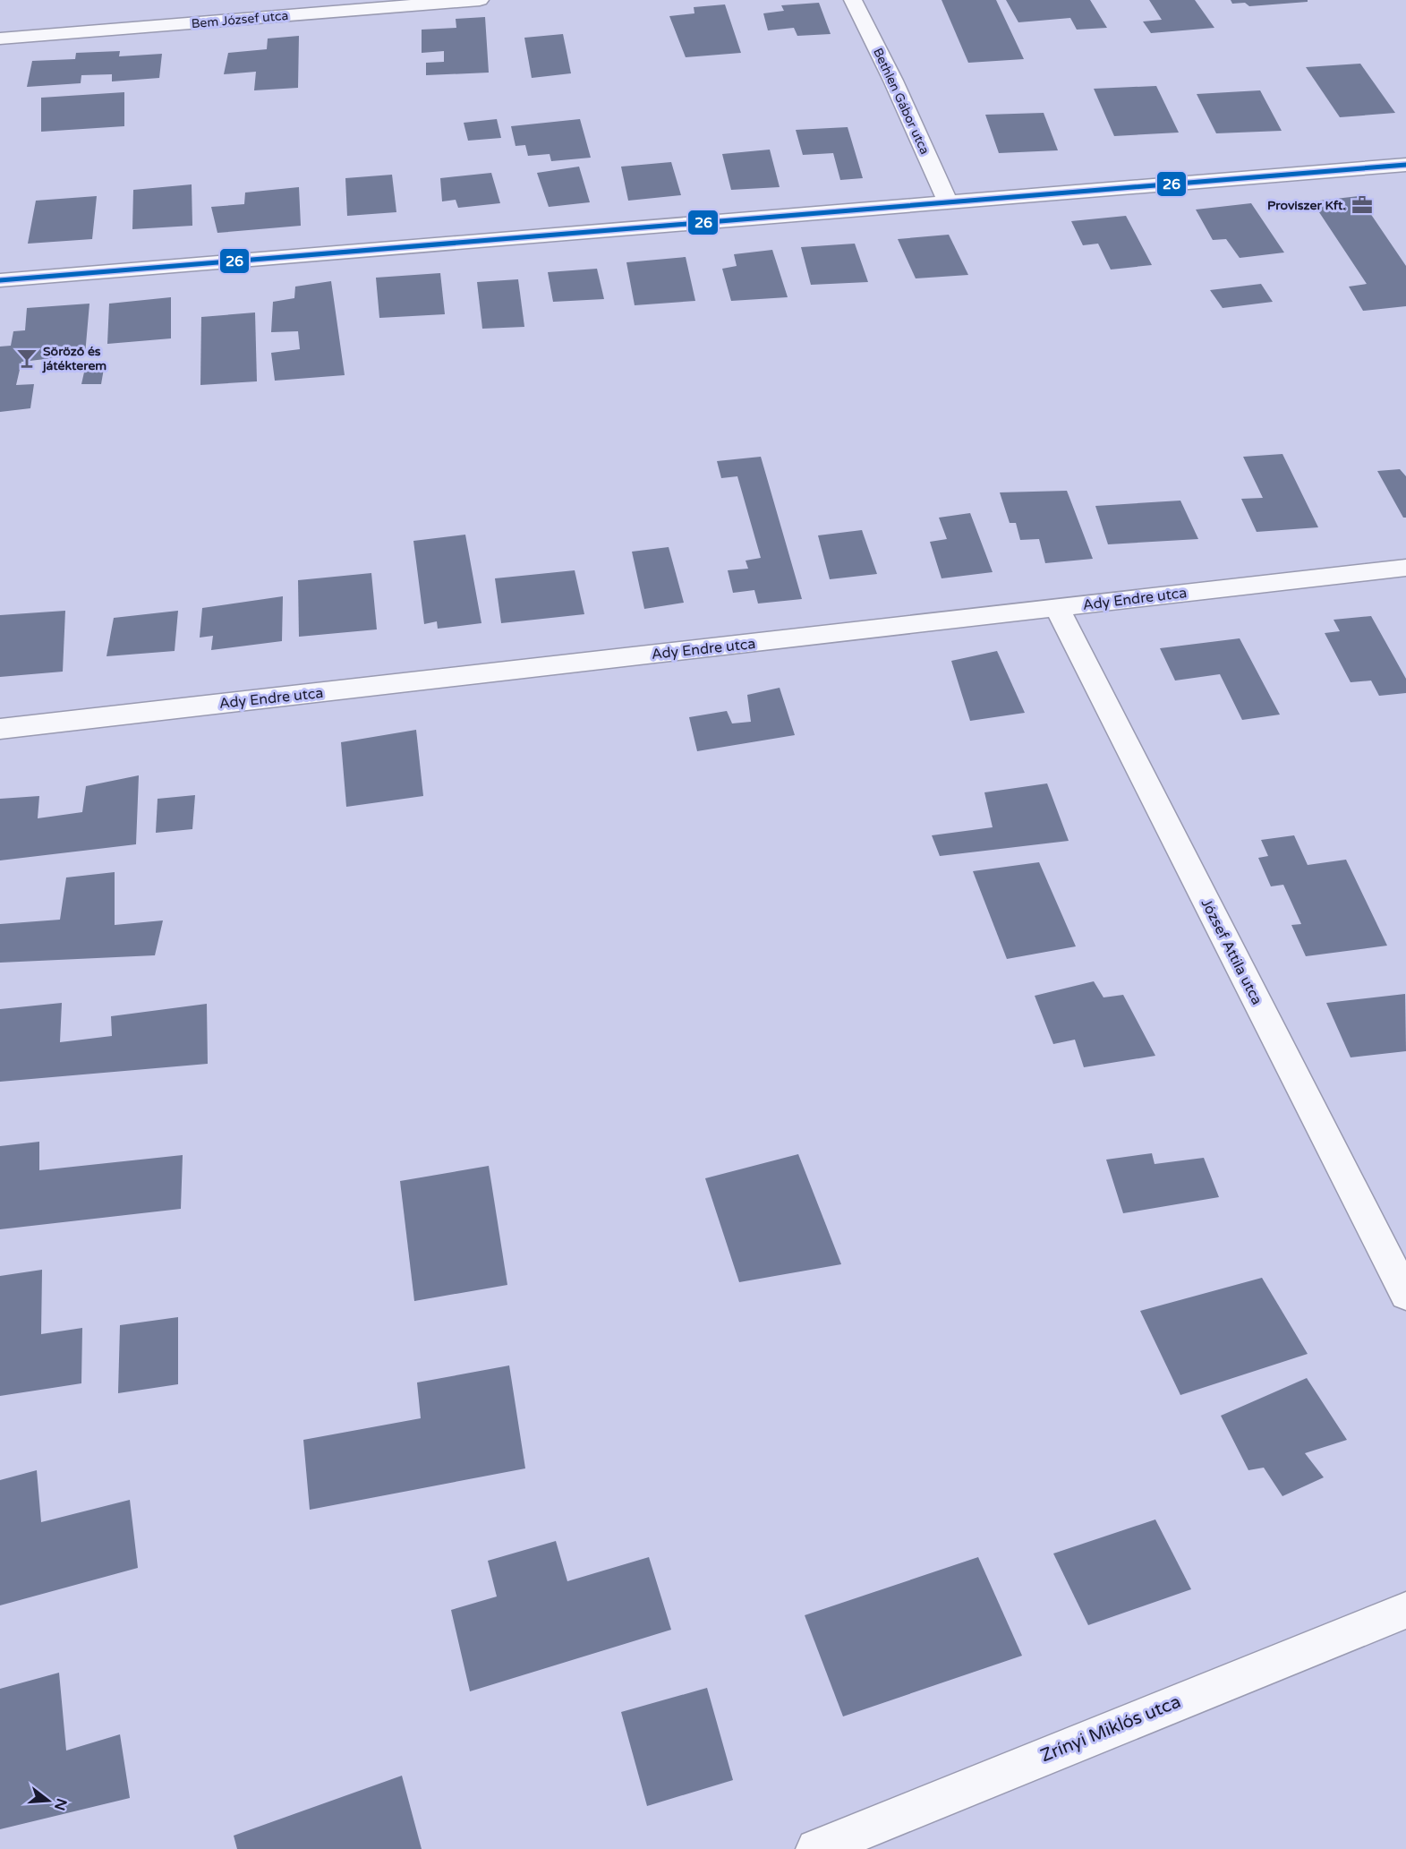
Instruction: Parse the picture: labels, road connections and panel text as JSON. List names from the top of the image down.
{
  "streets": {
    "street": [
      "Bem József utca",
      "Bethlen Gábor utca",
      "Ady Endre utca",
      "József Attila utca",
      "Zrínyi Miklós utca"
    ]
  },
  "crossings": [
    ["Ady Endre utca", "József Attila utca"]
  ],
  "places": {
    "office": ["Proviszer Kft."],
    "bar": ["Söröző és játékterem"]
  },
  "lines": ["transit line 26"],
  "north": "right"
}
